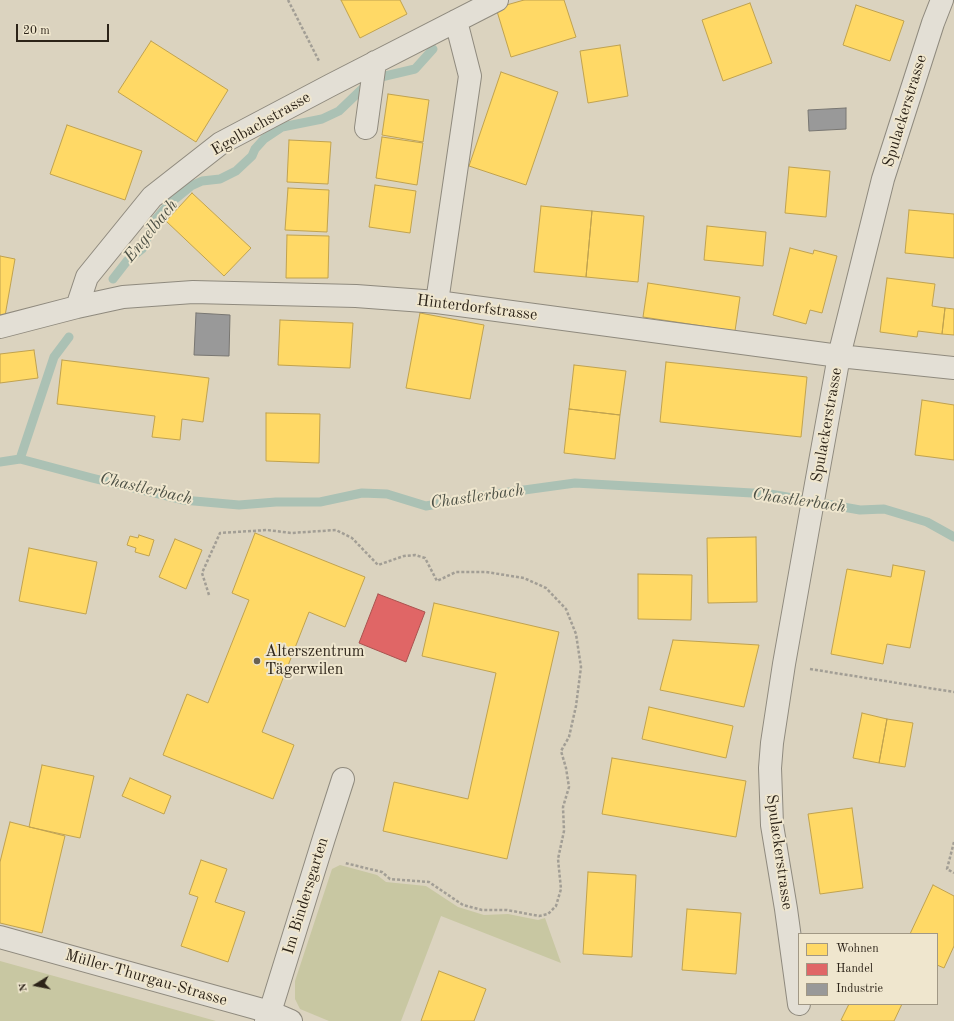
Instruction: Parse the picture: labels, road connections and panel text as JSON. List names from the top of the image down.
{
  "streets": {
    "street": [
      "Spulackerstrasse",
      "Egelbachstrasse",
      "Hinterdorfstrasse",
      "Im Bindersgarten",
      "Müller-Thurgau-Strasse"
    ]
  },
  "crossings": [
    ["Spulackerstrasse", "Hinterdorfstrasse"],
    ["Egelbachstrasse", "Hinterdorfstrasse"],
    ["Im Bindersgarten", "Müller-Thurgau-Strasse"]
  ],
  "water": ["Engelbach", "Chastlerbach"],
  "places": ["Alterszentrum Tägerwilen"],
  "legend": ["Wohnen", "Handel", "Industrie"],
  "scale_bar": "20 m",
  "north": "left"
}
